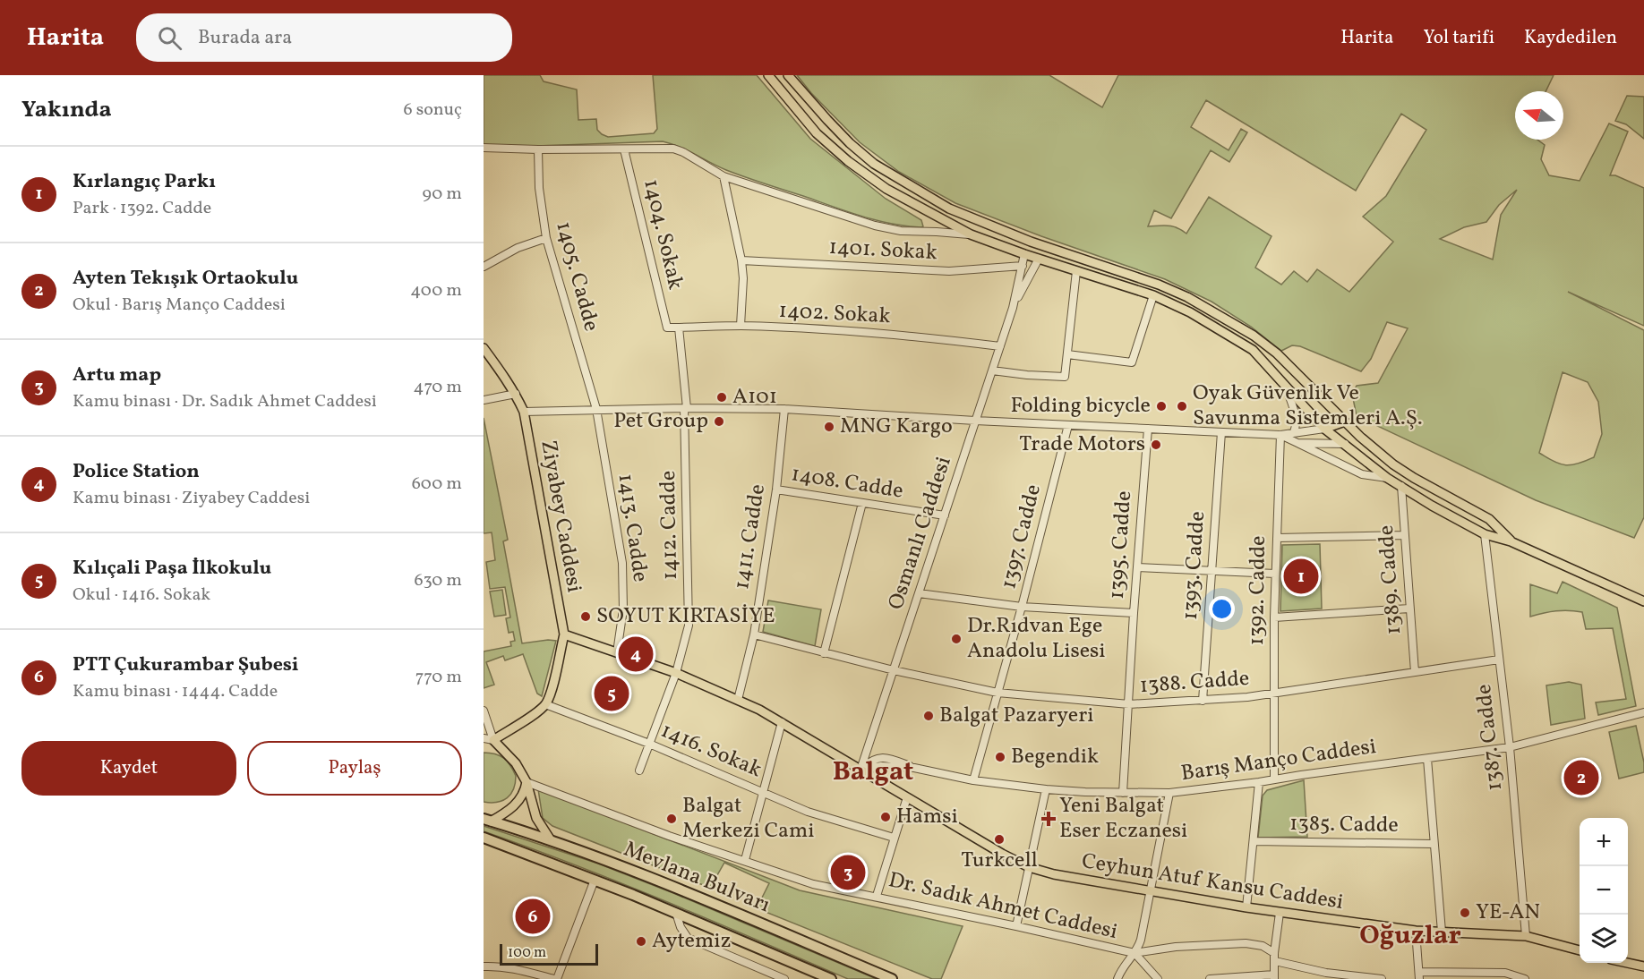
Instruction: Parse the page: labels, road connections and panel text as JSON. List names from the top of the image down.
{
  "streets": {
    "highway": ["Mevlana Bulvarı"],
    "main road": ["Ziyabey Caddesi", "Ceyhun Atuf Kansu Caddesi"],
    "street": [
      "1404. Sokak",
      "1401. Sokak",
      "1405. Cadde",
      "1402. Sokak",
      "1408. Cadde",
      "1412. Cadde",
      "1413. Cadde",
      "Osmanlı Caddesi",
      "1411. Cadde",
      "1397. Cadde",
      "1395. Cadde",
      "1393. Cadde",
      "1389. Cadde",
      "1392. Cadde",
      "1388. Cadde",
      "1387. Cadde",
      "1416. Sokak",
      "Barış Manço Caddesi",
      "1385. Cadde",
      "Dr. Sadık Ahmet Caddesi"
    ]
  },
  "crossings": [
    ["1404. Sokak", "1402. Sokak"],
    ["1401. Sokak", "Osmanlı Caddesi"],
    ["1405. Cadde", "1413. Cadde"],
    ["1402. Sokak", "Osmanlı Caddesi"],
    ["1408. Cadde", "Osmanlı Caddesi"],
    ["1408. Cadde", "1411. Cadde"],
    ["1412. Cadde", "1416. Sokak"],
    ["Osmanlı Caddesi", "1388. Cadde"],
    ["Osmanlı Caddesi", "Barış Manço Caddesi"],
    ["Osmanlı Caddesi", "Ceyhun Atuf Kansu Caddesi"],
    ["1411. Cadde", "1388. Cadde"],
    ["1397. Cadde", "1388. Cadde"],
    ["1397. Cadde", "Barış Manço Caddesi"],
    ["1395. Cadde", "1388. Cadde"],
    ["1395. Cadde", "Barış Manço Caddesi"],
    ["1393. Cadde", "1388. Cadde"],
    ["1389. Cadde", "1388. Cadde"],
    ["1392. Cadde", "1388. Cadde"],
    ["1392. Cadde", "Barış Manço Caddesi"],
    ["1388. Cadde", "1387. Cadde"],
    ["1387. Cadde", "Barış Manço Caddesi"],
    ["1387. Cadde", "Ceyhun Atuf Kansu Caddesi"],
    ["Barış Manço Caddesi", "Ceyhun Atuf Kansu Caddesi"]
  ],
  "districts": ["Balgat", "Oğuzlar"],
  "places": {
    "other": [
      "A101",
      "Folding bicycle",
      "Oyak Güvenlik Ve Savunma Sistemleri A.Ş.",
      "Pet Group",
      "MNG Kargo",
      "Trade Motors",
      "SOYUT KIRTASİYE",
      "Dr.Rıdvan Ege Anadolu Lisesi",
      "Balgat Pazaryeri",
      "Begendik",
      "Hamsi",
      "Balgat Merkezi Cami",
      "Turkcell",
      "YE-AN",
      "Aytemiz"
    ],
    "health": ["Yeni Balgat Eser Eczanesi"]
  },
  "scale_bar": "100 m",
  "north": "left",
  "page": {
    "header": "Harita",
    "search": "Burada ara",
    "nav": ["Harita", "Yol tarifi", "Kaydedilen"],
    "heading": ["Yakında", "6 sonuç"],
    "list": [
      {
        "mark": "1",
        "name": "Kırlangıç Parkı",
        "note": "Park · 1392. Cadde",
        "value": "90 m"
      },
      {
        "mark": "2",
        "name": "Ayten Tekışık Ortaokulu",
        "note": "Okul · Barış Manço Caddesi",
        "value": "400 m"
      },
      {
        "mark": "3",
        "name": "Artu map",
        "note": "Kamu binası · Dr. Sadık Ahmet Caddesi",
        "value": "470 m"
      },
      {
        "mark": "4",
        "name": "Police Station",
        "note": "Kamu binası · Ziyabey Caddesi",
        "value": "600 m"
      },
      {
        "mark": "5",
        "name": "Kılıçali Paşa İlkokulu",
        "note": "Okul · 1416. Sokak",
        "value": "630 m"
      },
      {
        "mark": "6",
        "name": "PTT Çukurambar Şubesi",
        "note": "Kamu binası · 1444. Cadde",
        "value": "770 m"
      }
    ],
    "pins": [
      "1",
      "4",
      "5",
      "2",
      "3",
      "6"
    ],
    "buttons": ["Kaydet", "Paylaş"],
    "map_buttons": ["+", "−"],
    "scale": "100 m"
  }
}
